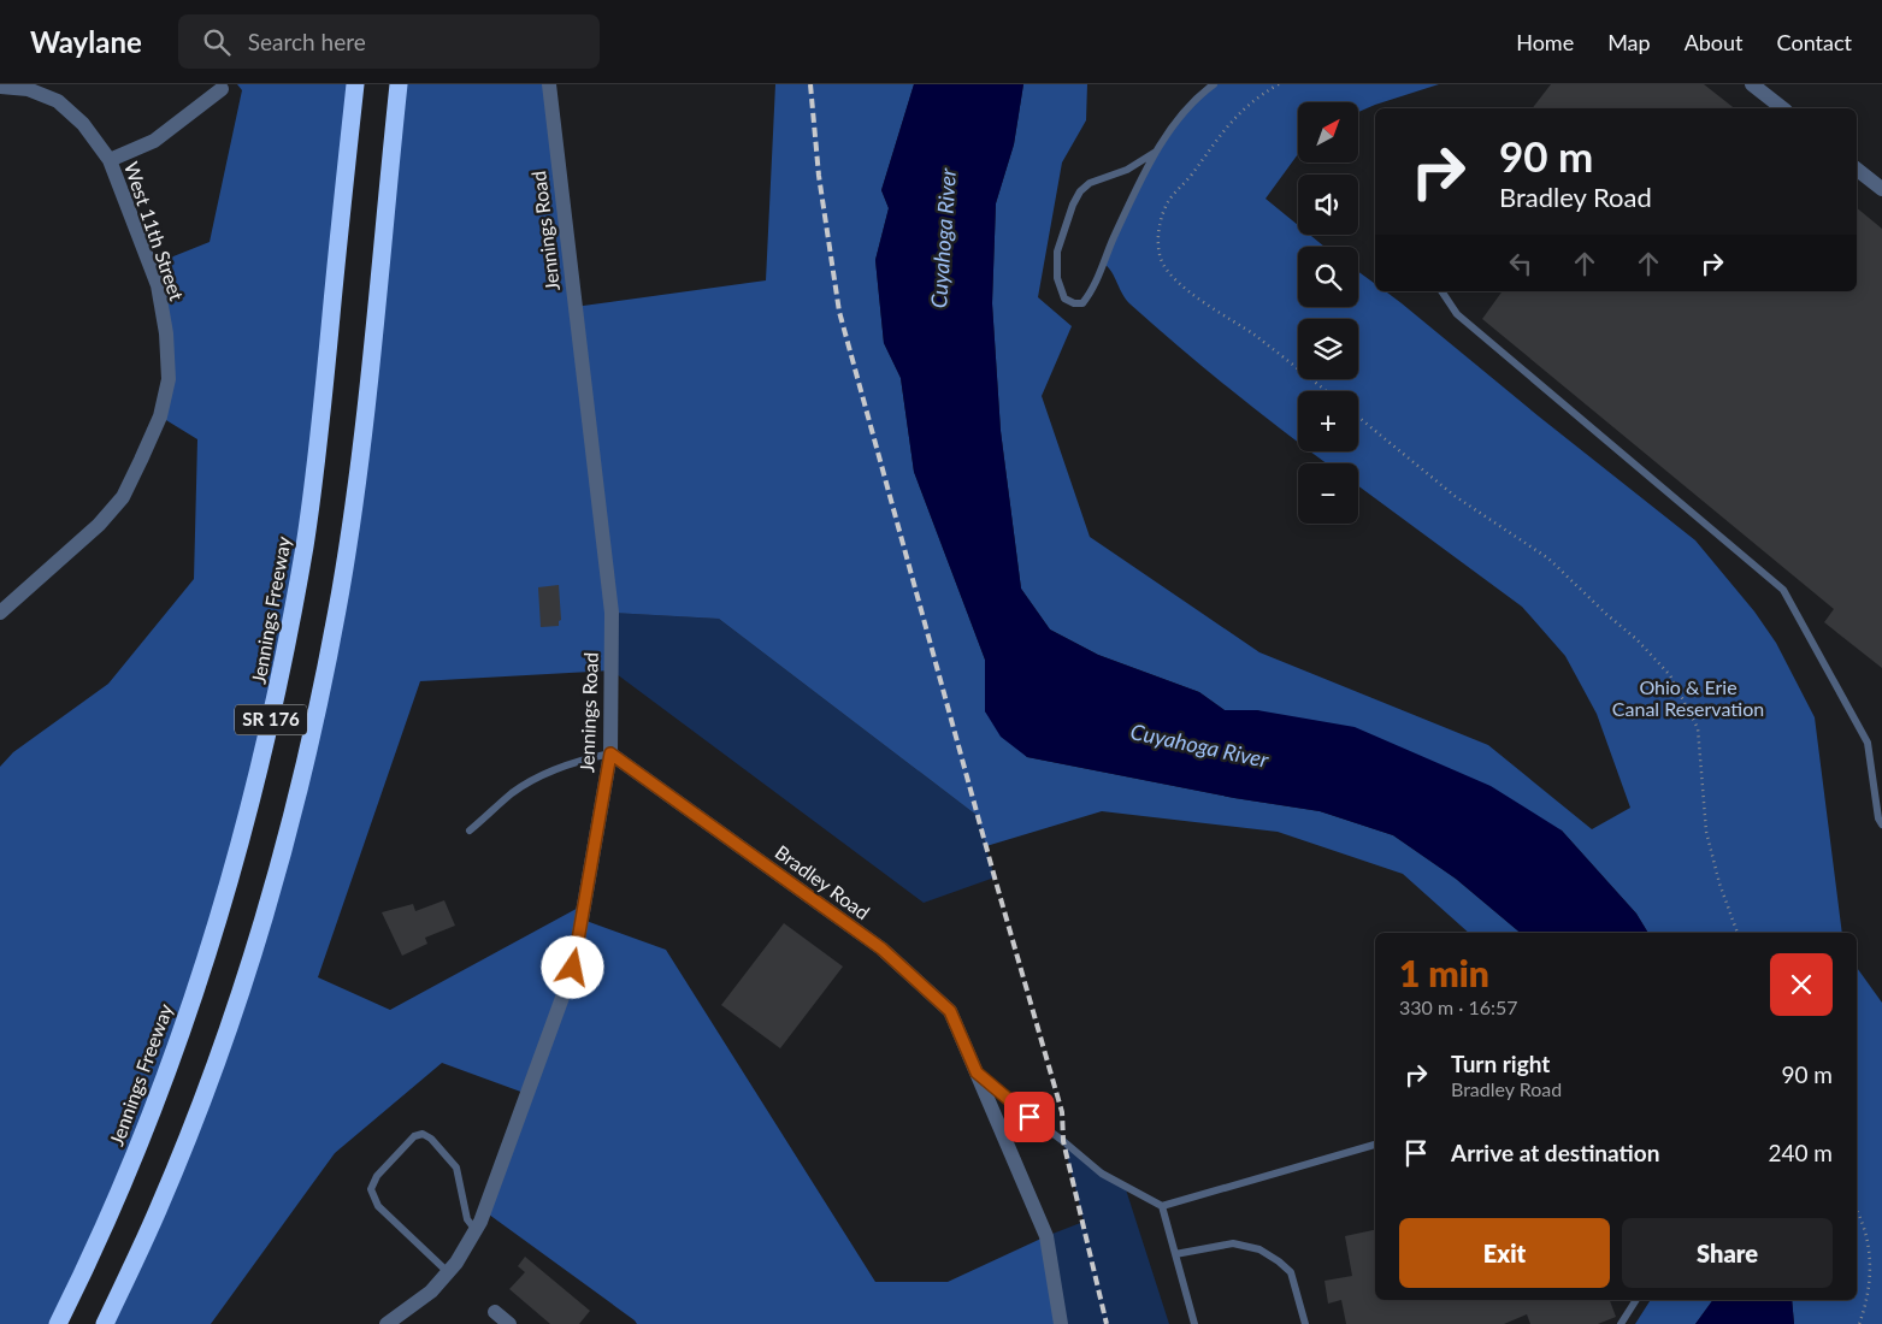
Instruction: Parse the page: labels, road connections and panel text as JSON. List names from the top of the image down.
{
  "streets": {
    "highway": ["Jennings Freeway", "SR 176"],
    "street": ["West 11th Street", "Jennings Road", "Bradley Road"]
  },
  "crossings": [
    ["Jennings Road", "Bradley Road"]
  ],
  "water": ["Cuyahoga River"],
  "parks": ["Ohio & Erie Canal Reservation"],
  "north": "top right",
  "page": {
    "header": "Waylane",
    "search": "Search here",
    "nav": [
      "Home",
      "Map",
      "About",
      "Contact"
    ],
    "map_buttons": ["+", "−"],
    "turn": ["90 m", "Bradley Road"],
    "heading": ["1 min", "330 m · 16:57"],
    "list": [
      {
        "name": "Turn right",
        "note": "Bradley Road",
        "value": "90 m"
      },
      {
        "name": "Arrive at destination",
        "value": "240 m"
      }
    ],
    "buttons": ["Exit", "Share"]
  }
}
